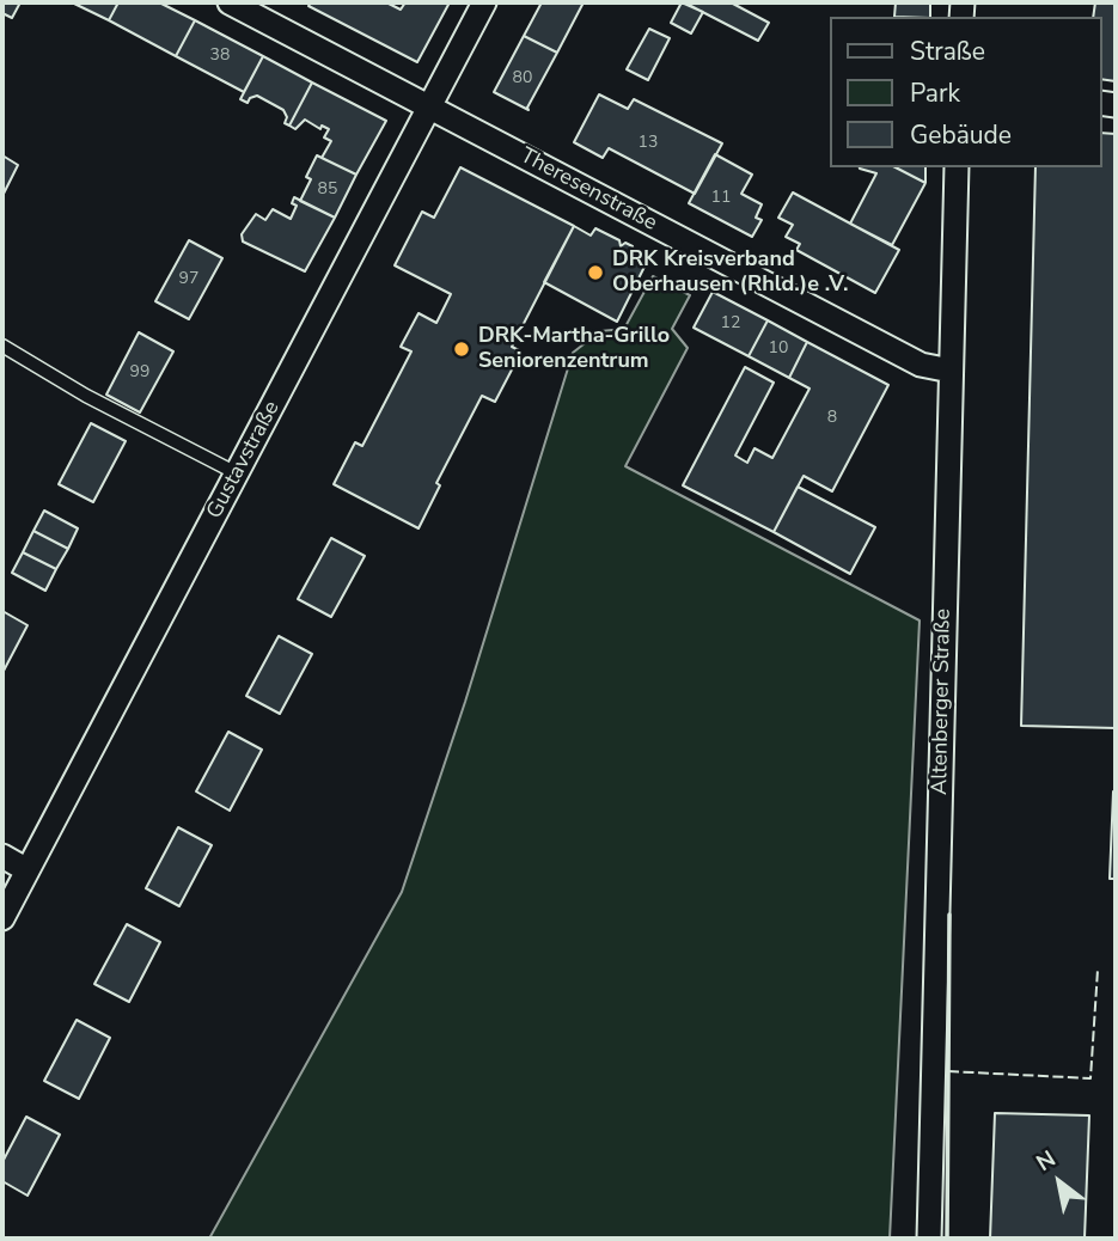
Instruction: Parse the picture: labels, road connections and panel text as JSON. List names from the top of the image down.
{
  "streets": {
    "street": ["Theresenstraße", "Gustavstraße", "Altenberger Straße"]
  },
  "crossings": [
    ["Theresenstraße", "Gustavstraße"],
    ["Theresenstraße", "Altenberger Straße"]
  ],
  "places": ["DRK Kreisverband Oberhausen (Rhld.)e .V.", "DRK-Martha-Grillo Seniorenzentrum"],
  "house_numbers": [
    "38",
    "80",
    "13",
    "85",
    "11",
    "97",
    "12",
    "10",
    "99",
    "8"
  ],
  "legend": ["Straße", "Park", "Gebäude"],
  "north": "top left"
}
